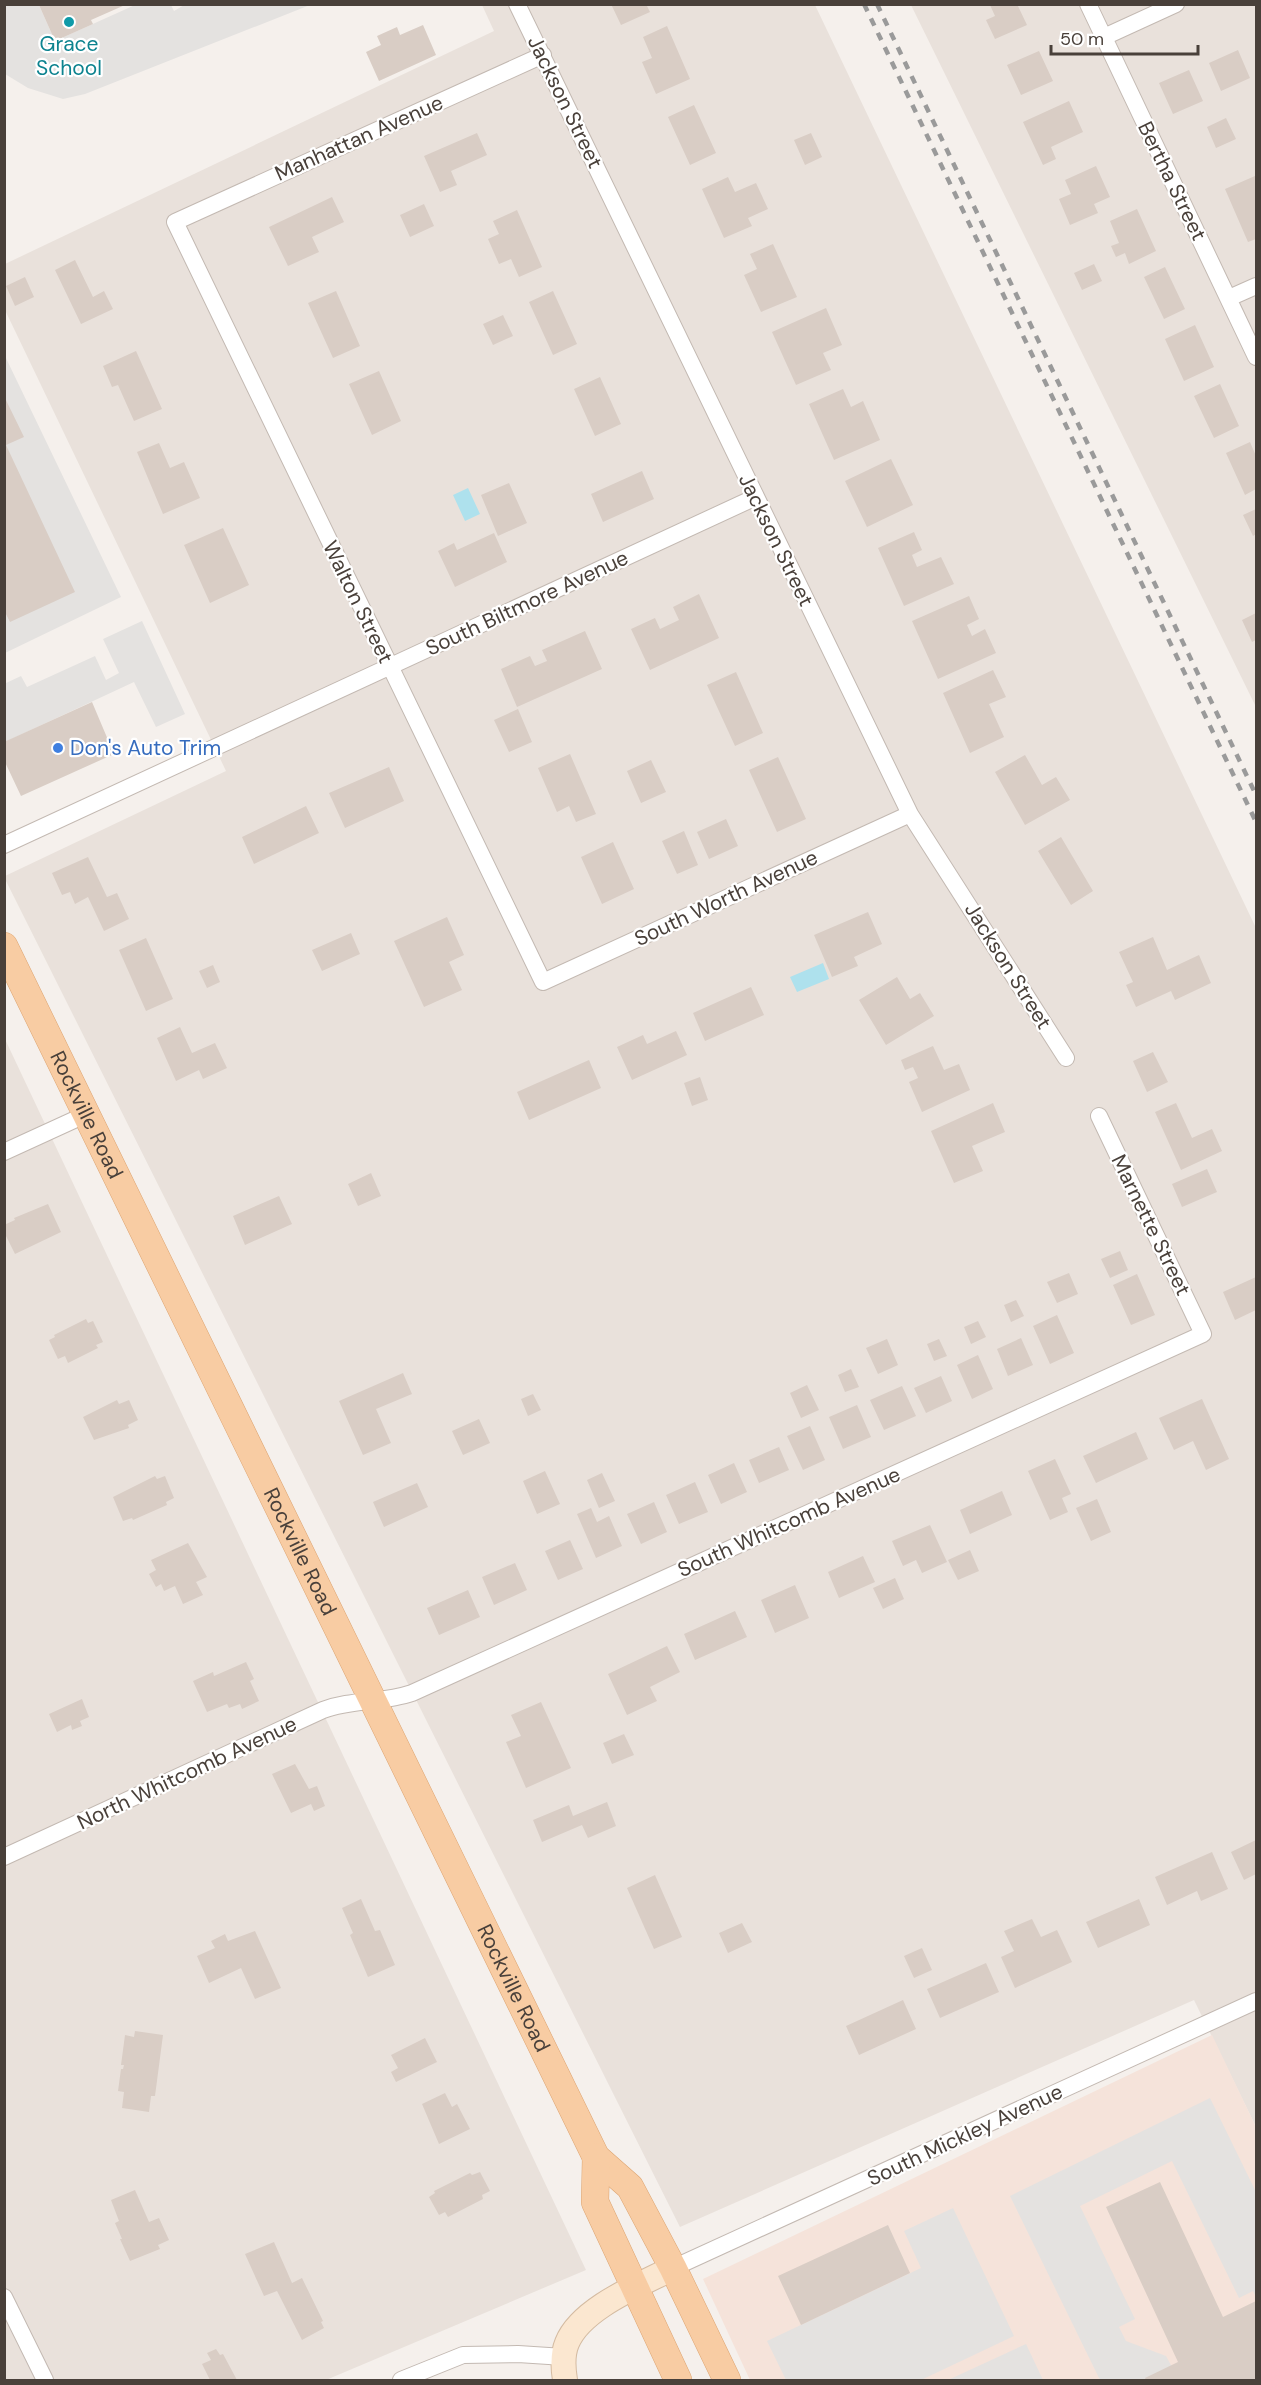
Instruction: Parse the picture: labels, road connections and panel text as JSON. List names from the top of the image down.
{
  "streets": {
    "main road": ["Rockville Road"],
    "street": [
      "Jackson Street",
      "Manhattan Avenue",
      "Bertha Street",
      "Walton Street",
      "South Biltmore Avenue",
      "South Worth Avenue",
      "Marnette Street",
      "South Whitcomb Avenue",
      "North Whitcomb Avenue",
      "South Mickley Avenue"
    ]
  },
  "crossings": [
    ["Jackson Street", "Manhattan Avenue"],
    ["Jackson Street", "South Biltmore Avenue"],
    ["Jackson Street", "South Worth Avenue"],
    ["Manhattan Avenue", "Walton Street"],
    ["Walton Street", "South Biltmore Avenue"],
    ["Walton Street", "South Worth Avenue"],
    ["Rockville Road", "South Whitcomb Avenue"],
    ["Rockville Road", "North Whitcomb Avenue"],
    ["Rockville Road", "South Mickley Avenue"],
    ["Marnette Street", "South Whitcomb Avenue"],
    ["South Whitcomb Avenue", "North Whitcomb Avenue"]
  ],
  "places": ["Grace School", "Don's Auto Trim"],
  "scale_bar": "50 m"
}
